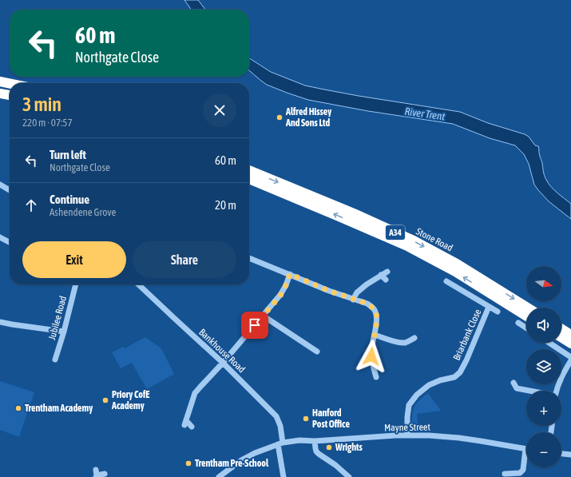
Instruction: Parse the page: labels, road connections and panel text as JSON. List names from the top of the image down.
{
  "streets": {
    "highway": ["A34", "Stone Road"],
    "street": [
      "Jubilee Road",
      "Briarbank Close",
      "Bankhouse Road",
      "Mayne Street"
    ]
  },
  "crossings": [
    ["Briarbank Close", "Mayne Street"],
    ["Bankhouse Road", "Mayne Street"]
  ],
  "water": ["River Trent"],
  "places": [
    "Alfred Hissey And Sons Ltd",
    "Priory CofE Academy",
    "Trentham Academy",
    "Hanford Post Office",
    "Wrights",
    "Trentham Pre-School"
  ],
  "north": "right",
  "page": {
    "turn": ["60 m", "Northgate Close"],
    "heading": ["3 min", "220 m · 07:57"],
    "list": [
      {
        "name": "Turn left",
        "note": "Northgate Close",
        "value": "60 m"
      },
      {
        "name": "Continue",
        "note": "Ashendene Grove",
        "value": "20 m"
      }
    ],
    "buttons": ["Exit", "Share"],
    "map_buttons": ["+", "−"]
  }
}
